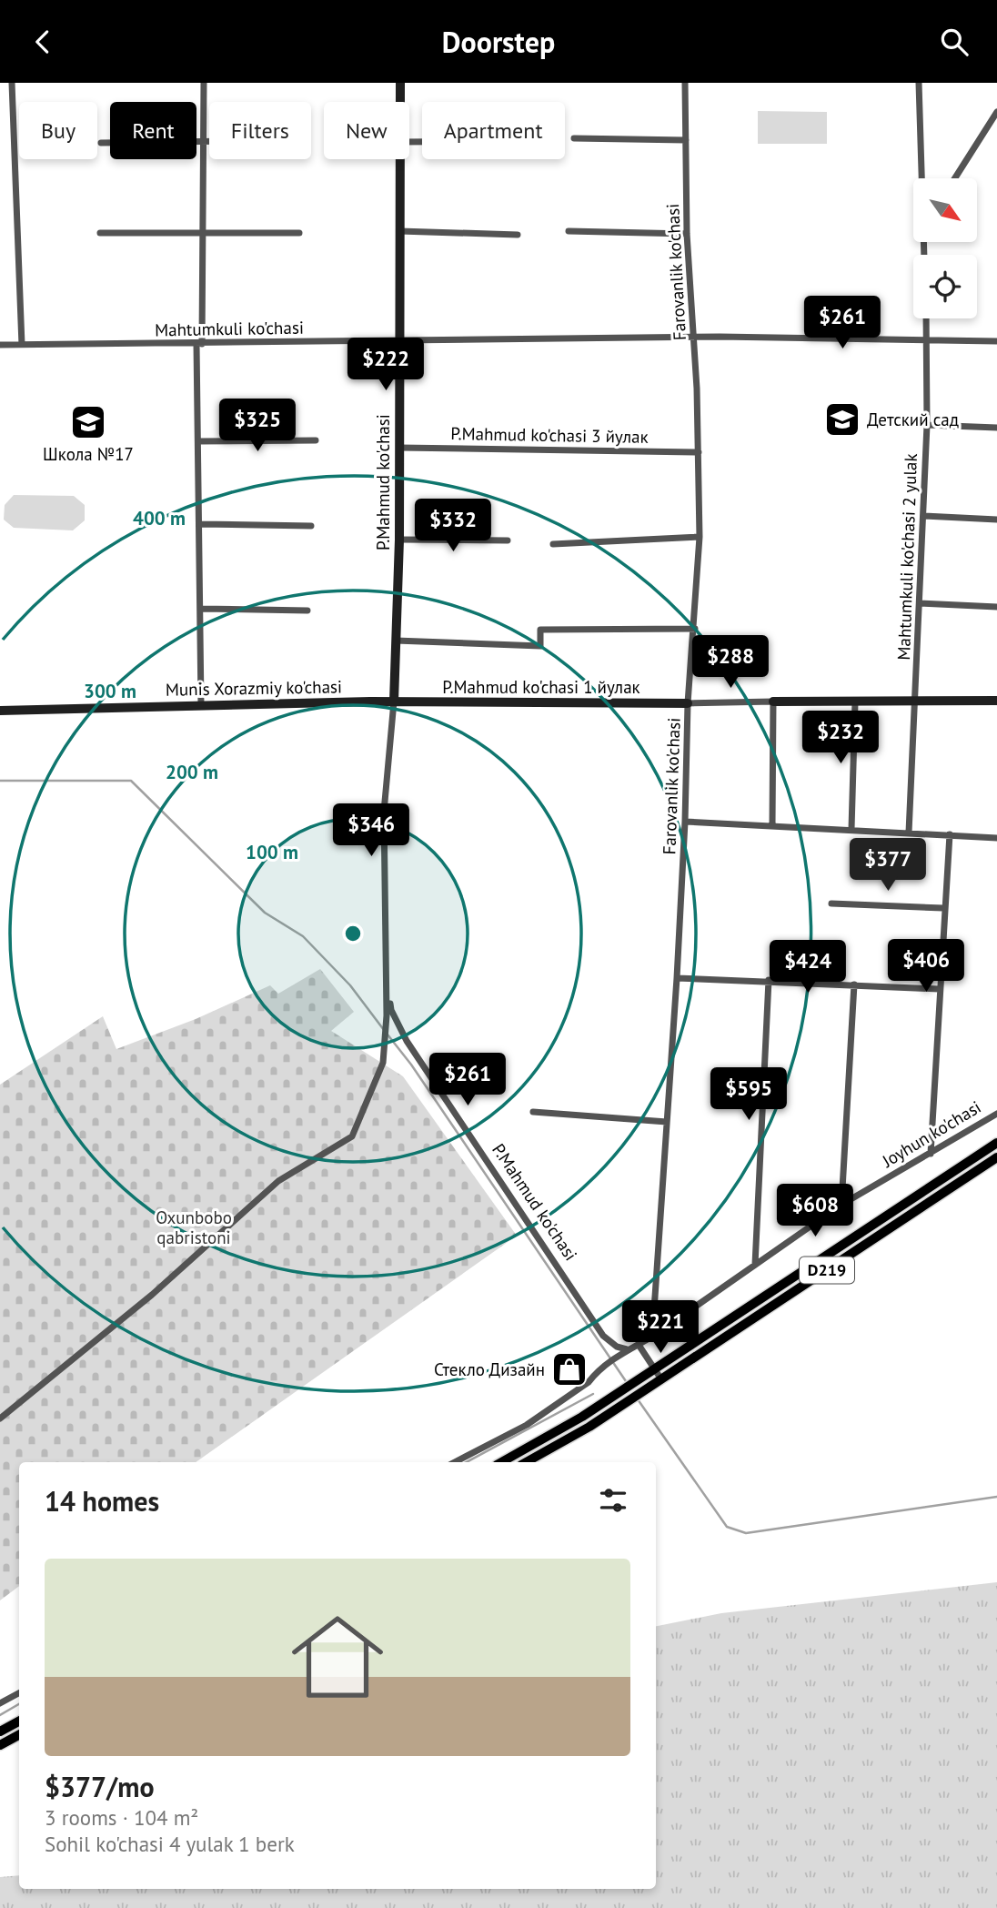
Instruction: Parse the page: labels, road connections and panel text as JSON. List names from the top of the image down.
{
  "streets": {
    "main road": ["D219"],
    "street": [
      "Farovanlik ko'chasi",
      "Mahtumkuli ko'chasi",
      "P.Mahmud ko'chasi 3 йулак",
      "P.Mahmud ko'chasi",
      "Mahtumkuli ko'chasi 2 yulak",
      "P.Mahmud ko'chasi 1 йулак",
      "Munis Xorazmiy ko'chasi",
      "Joyhun ko'chasi"
    ]
  },
  "crossings": [
    ["Farovanlik ko'chasi", "Mahtumkuli ko'chasi"],
    ["Farovanlik ko'chasi", "P.Mahmud ko'chasi 3 йулак"],
    ["Farovanlik ko'chasi", "P.Mahmud ko'chasi 1 йулак"],
    ["Farovanlik ko'chasi", "Joyhun ko'chasi"],
    ["Mahtumkuli ko'chasi", "P.Mahmud ko'chasi"],
    ["Mahtumkuli ko'chasi", "Mahtumkuli ko'chasi 2 yulak"],
    ["P.Mahmud ko'chasi 3 йулак", "P.Mahmud ko'chasi"],
    ["P.Mahmud ko'chasi", "P.Mahmud ko'chasi 1 йулак"],
    ["P.Mahmud ko'chasi", "Munis Xorazmiy ko'chasi"],
    ["P.Mahmud ko'chasi", "Joyhun ko'chasi"],
    ["P.Mahmud ko'chasi 1 йулак", "Munis Xorazmiy ko'chasi"]
  ],
  "parks": ["Oxunbobo qabristoni"],
  "places": {
    "school or university": ["Детский сад", "Школа №17"],
    "shop": ["Стекло Дизайн"]
  },
  "north": "bottom right",
  "page": {
    "header": "Doorstep",
    "chip": [
      "Buy",
      "Rent",
      "Filters",
      "New",
      "Apartment"
    ],
    "price": [
      "$261",
      "$222",
      "$325",
      "$332",
      "$288",
      "$232",
      "$346",
      "$377",
      "$406",
      "$424",
      "$261",
      "$595",
      "$608",
      "$221"
    ],
    "heading": "14 homes",
    "list": [
      {
        "name": "$377/mo",
        "note": "3 rooms · 104 m² · Sohil ko'chasi 4 yulak 1 berk"
      }
    ]
  },
  "rings": [
    "400 m",
    "300 m",
    "200 m",
    "100 m"
  ]
}
